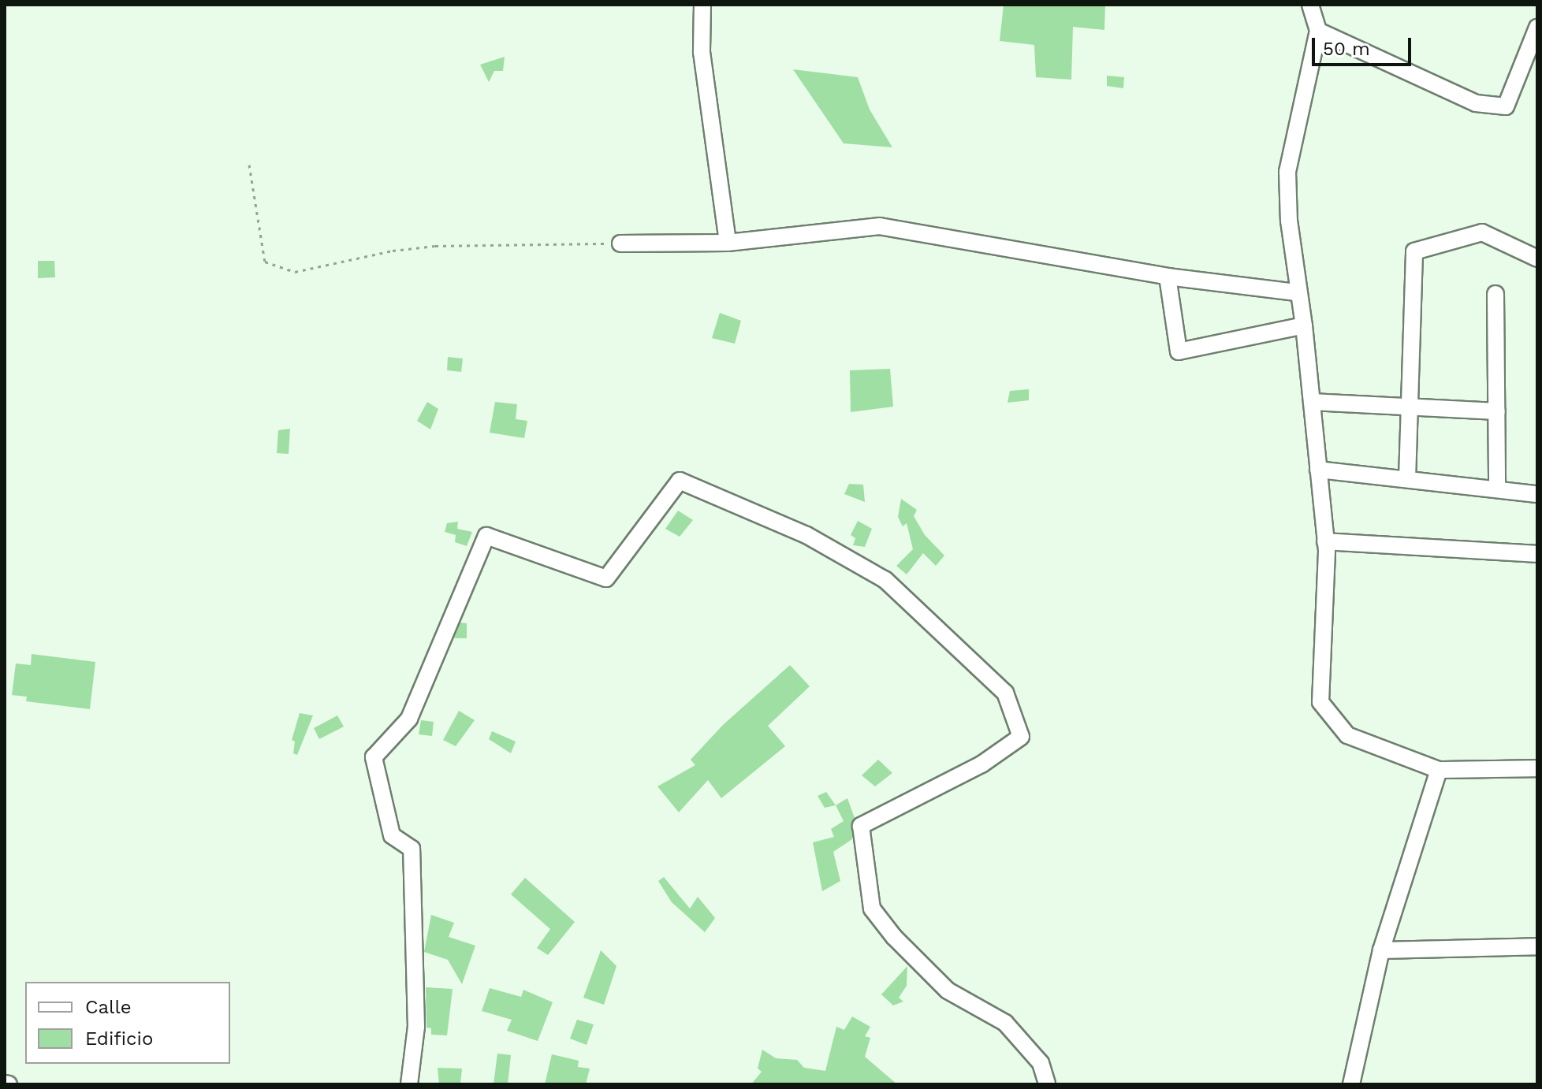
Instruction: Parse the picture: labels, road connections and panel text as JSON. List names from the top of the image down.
{
  "legend": ["Calle", "Edificio"],
  "scale_bar": "50 m"
}
